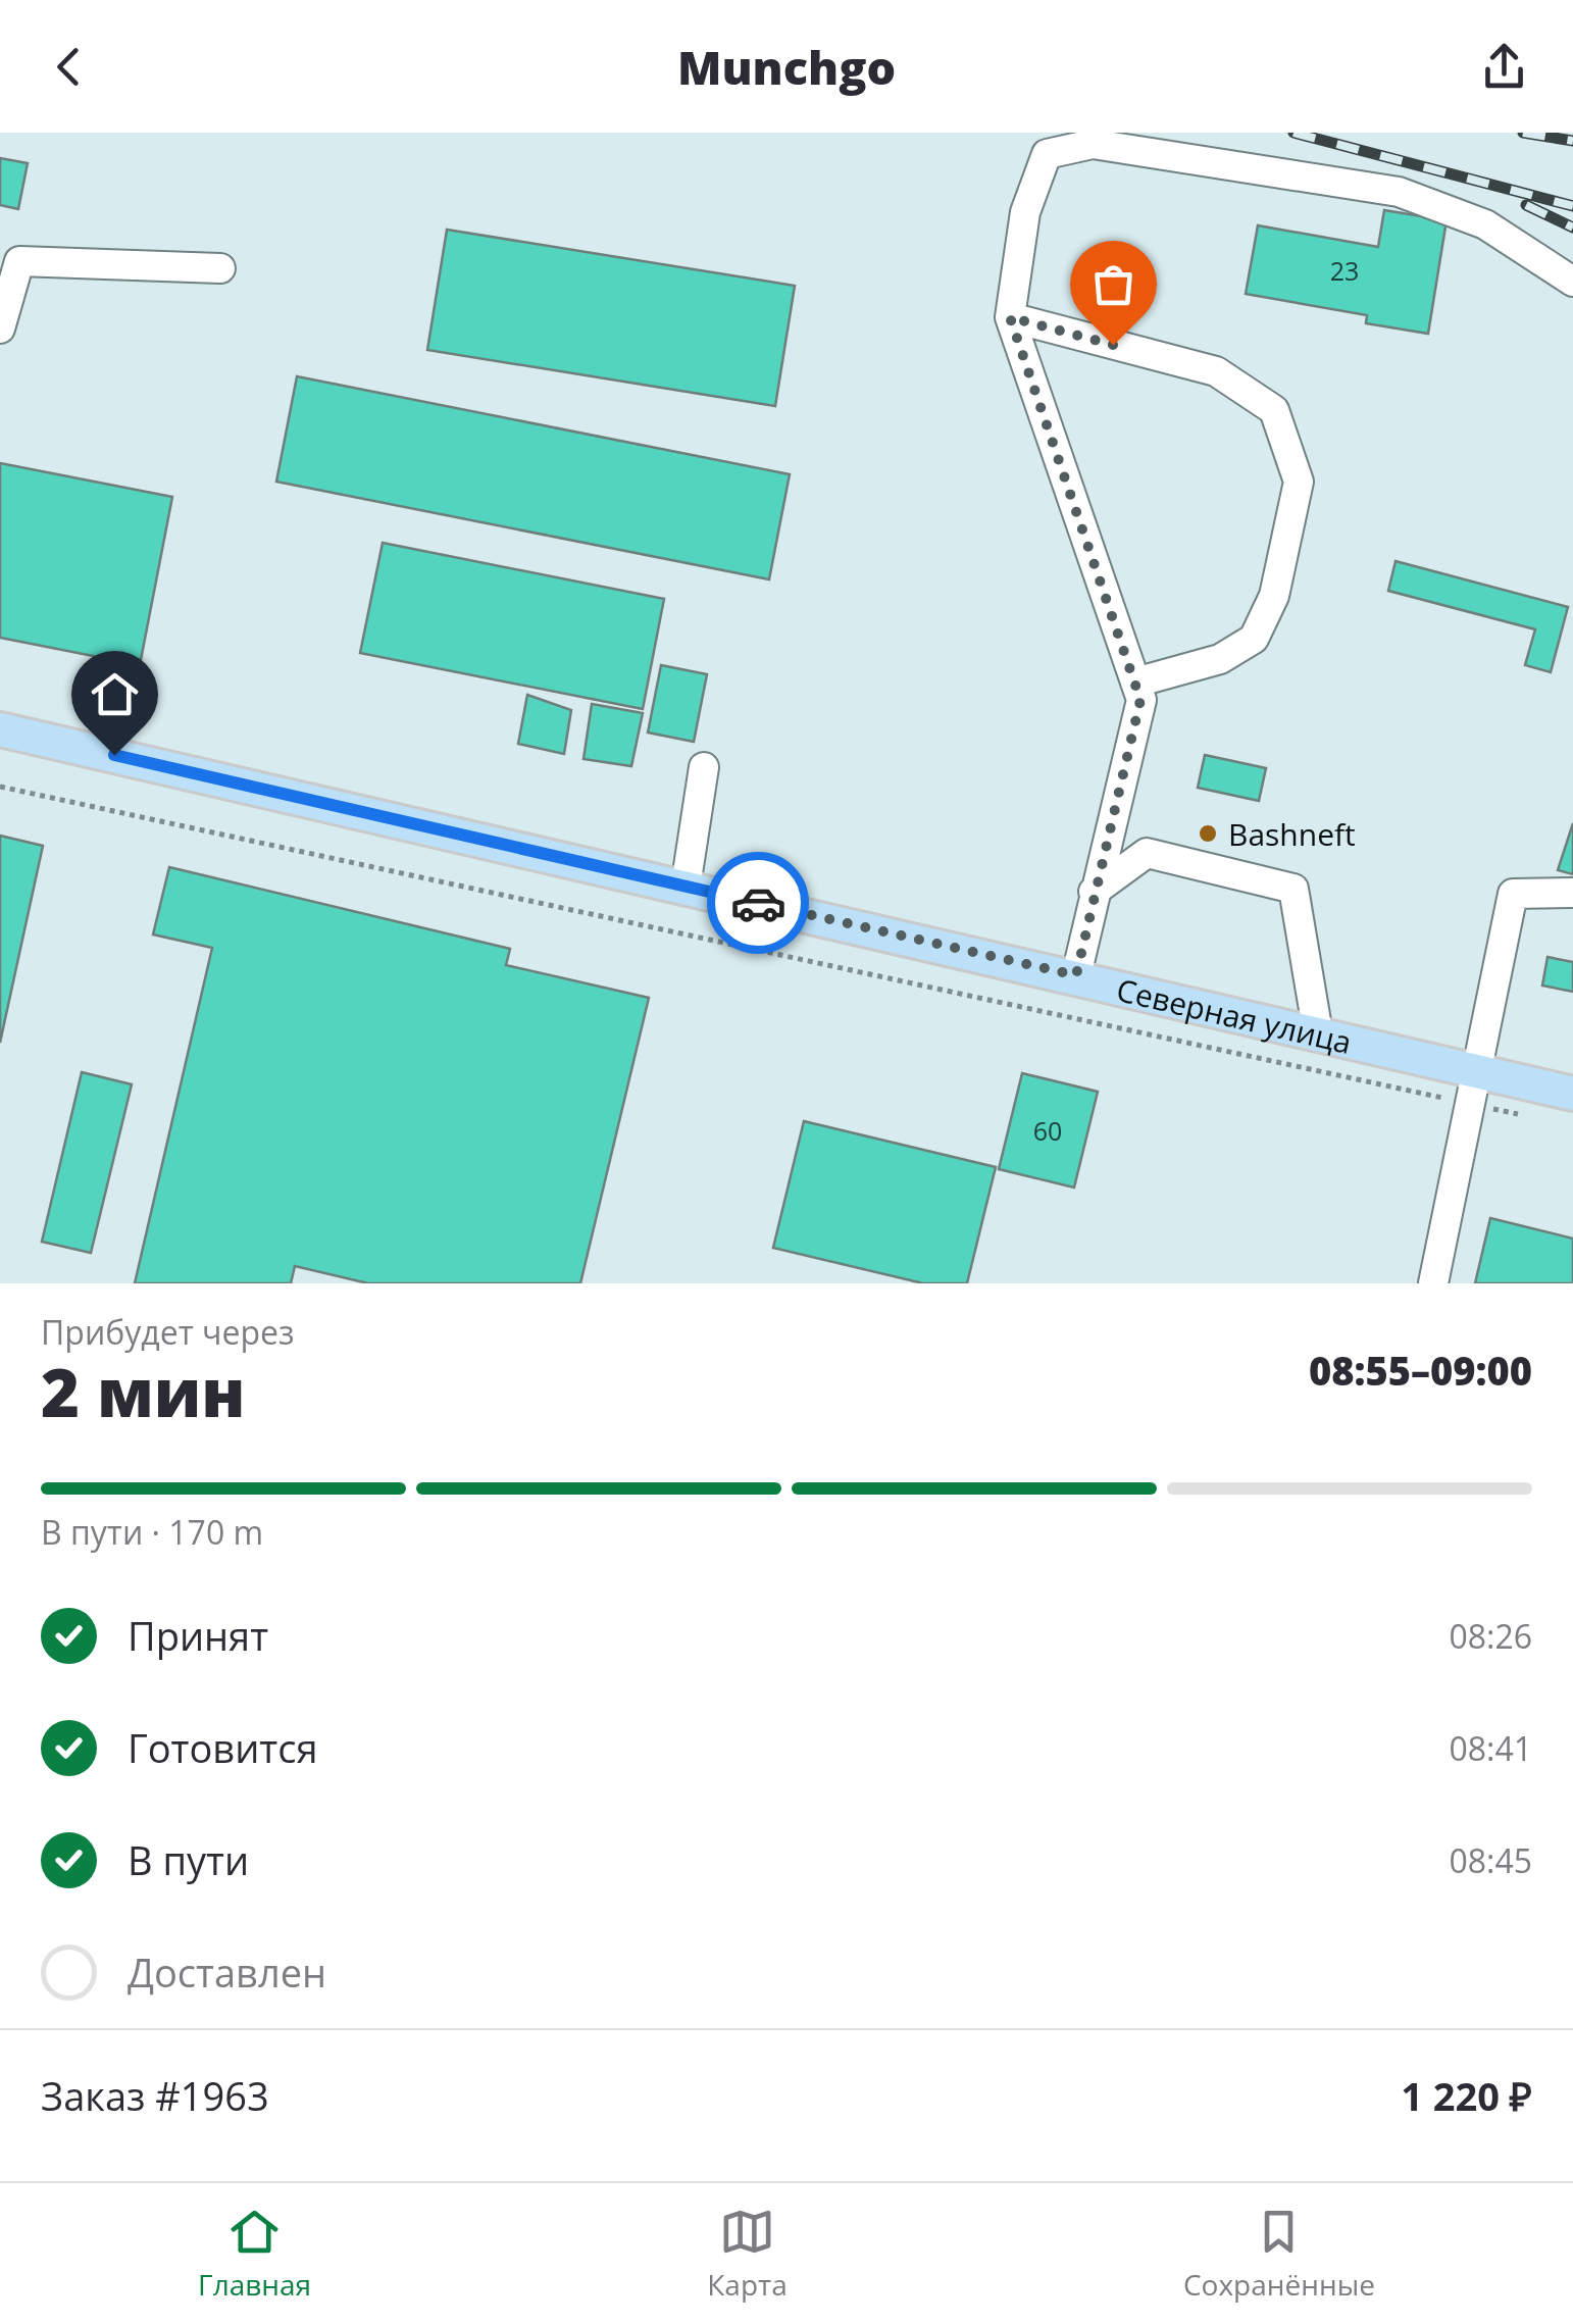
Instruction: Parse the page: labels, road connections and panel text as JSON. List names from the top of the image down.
{
  "streets": {
    "main road": ["Северная улица"]
  },
  "places": ["Bashneft"],
  "house_numbers": ["23", "60"],
  "page": {
    "header": "Munchgo",
    "heading": ["2 мин", "Прибудет через", "08:55–09:00"],
    "panel": ["Заказ #1963", "1 220 ₽"],
    "bar": "В пути · 170 m",
    "list": [
      ["Принят", "08:26"],
      ["Готовится", "08:41"],
      ["В пути", "08:45"],
      "Доставлен"
    ],
    "tabs": ["Главная", "Карта", "Сохранённые"]
  }
}
